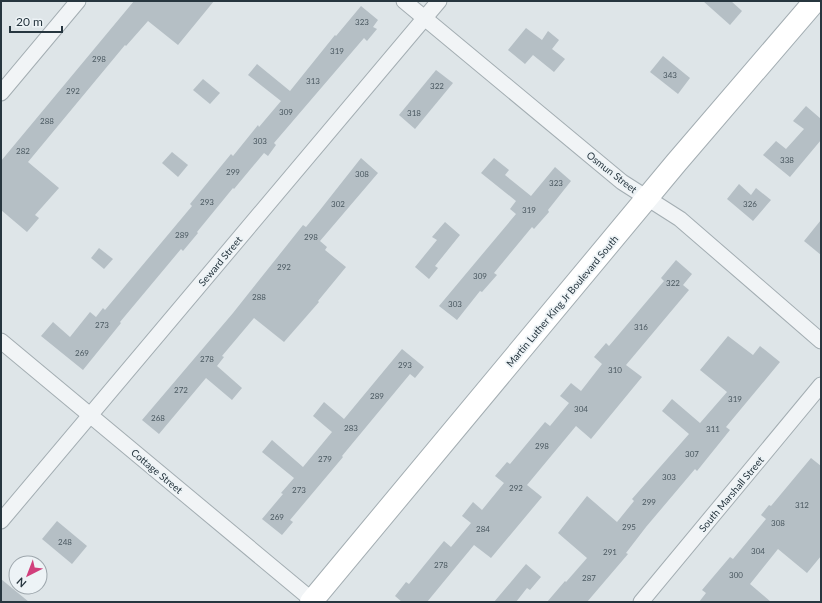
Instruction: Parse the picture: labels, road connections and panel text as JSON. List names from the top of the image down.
{
  "streets": {
    "main road": ["Martin Luther King Jr Boulevard South"],
    "street": [
      "Osmun Street",
      "Seward Street",
      "Cottage Street",
      "South Marshall Street"
    ]
  },
  "crossings": [
    ["Osmun Street", "Seward Street"],
    ["Osmun Street", "Martin Luther King Jr Boulevard South"],
    ["Seward Street", "Cottage Street"],
    ["Martin Luther King Jr Boulevard South", "Cottage Street"]
  ],
  "house_numbers": [
    "323",
    "319",
    "298",
    "343",
    "313",
    "322",
    "292",
    "309",
    "318",
    "288",
    "303",
    "282",
    "338",
    "299",
    "308",
    "323",
    "293",
    "302",
    "326",
    "319",
    "289",
    "298",
    "292",
    "309",
    "322",
    "288",
    "303",
    "273",
    "316",
    "269",
    "278",
    "293",
    "310",
    "272",
    "289",
    "319",
    "304",
    "268",
    "283",
    "311",
    "298",
    "307",
    "279",
    "303",
    "292",
    "273",
    "299",
    "312",
    "269",
    "308",
    "295",
    "284",
    "248",
    "304",
    "291",
    "278",
    "300",
    "287"
  ],
  "scale_bar": "20 m",
  "north": "bottom left"
}
